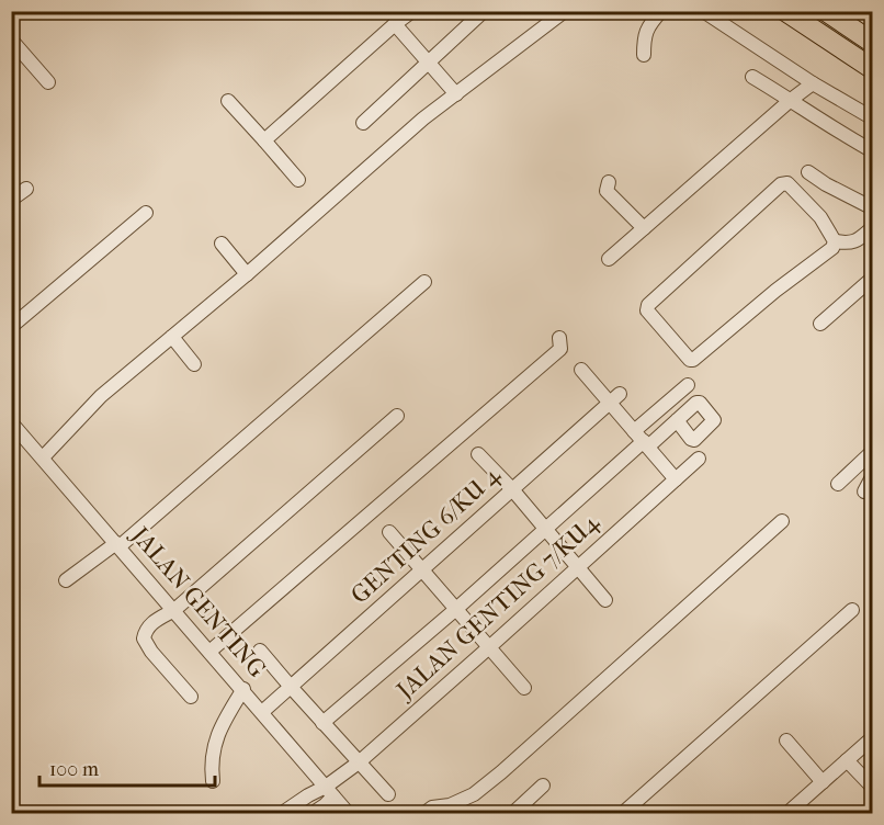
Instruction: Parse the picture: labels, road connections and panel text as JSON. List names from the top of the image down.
{
  "streets": {
    "street": ["GENTING 6/KU 4", "JALAN GENTING", "JALAN GENTING 7/KU4"]
  },
  "crossings": [
    ["GENTING 6/KU 4", "JALAN GENTING"],
    ["JALAN GENTING", "JALAN GENTING 7/KU4"]
  ],
  "scale_bar": "100 m"
}
